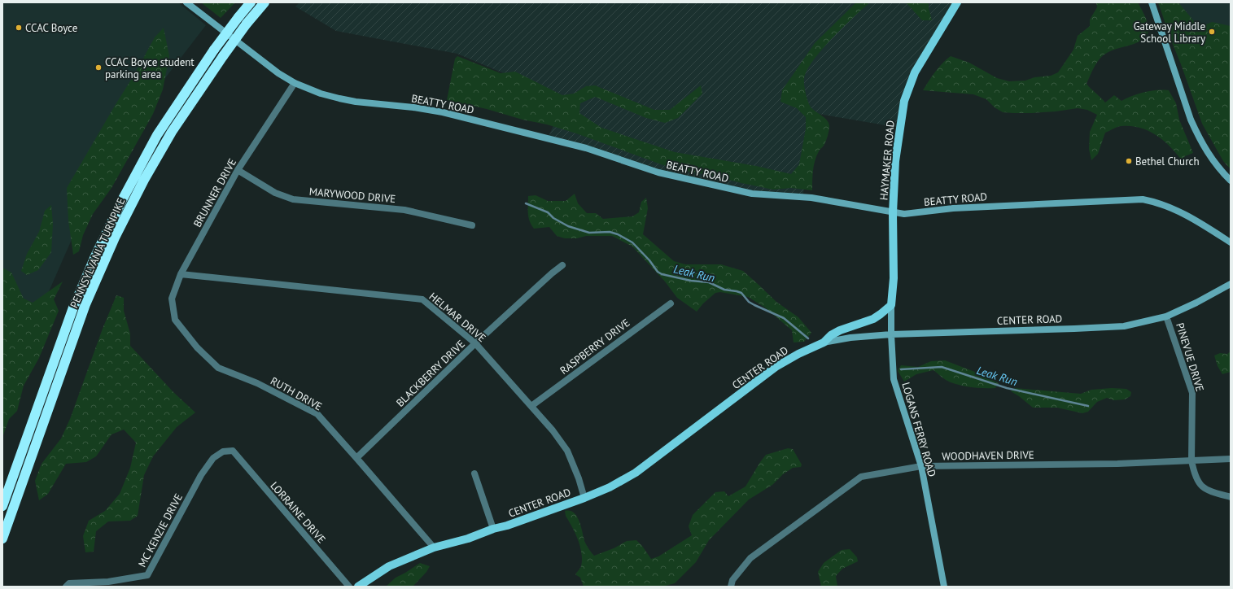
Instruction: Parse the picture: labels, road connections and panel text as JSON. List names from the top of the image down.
{
  "streets": {
    "highway": ["PENNSYLVANIA TURNPIKE"],
    "main road": ["HAYMAKER ROAD", "CENTER ROAD"],
    "street": [
      "BEATTY ROAD",
      "BRUNNER DRIVE",
      "MARYWOOD DRIVE",
      "HELMAR DRIVE",
      "RASPBERRY DRIVE",
      "PINEVUE DRIVE",
      "BLACKBERRY DRIVE",
      "RUTH DRIVE",
      "LOGANS FERRY ROAD",
      "WOODHAVEN DRIVE",
      "LORRAINE DRIVE",
      "MC KENZIE DRIVE"
    ]
  },
  "crossings": [
    ["BEATTY ROAD", "HAYMAKER ROAD"],
    ["BEATTY ROAD", "BRUNNER DRIVE"],
    ["HAYMAKER ROAD", "CENTER ROAD"],
    ["HAYMAKER ROAD", "LOGANS FERRY ROAD"],
    ["BRUNNER DRIVE", "MARYWOOD DRIVE"],
    ["BRUNNER DRIVE", "HELMAR DRIVE"],
    ["BRUNNER DRIVE", "RUTH DRIVE"],
    ["HELMAR DRIVE", "CENTER ROAD"],
    ["HELMAR DRIVE", "RASPBERRY DRIVE"],
    ["HELMAR DRIVE", "BLACKBERRY DRIVE"],
    ["CENTER ROAD", "PINEVUE DRIVE"],
    ["CENTER ROAD", "RUTH DRIVE"],
    ["CENTER ROAD", "LOGANS FERRY ROAD"],
    ["PINEVUE DRIVE", "WOODHAVEN DRIVE"],
    ["BLACKBERRY DRIVE", "RUTH DRIVE"],
    ["LOGANS FERRY ROAD", "WOODHAVEN DRIVE"],
    ["LORRAINE DRIVE", "MC KENZIE DRIVE"]
  ],
  "water": ["Leak Run"],
  "places": [
    "CCAC Boyce",
    "Gateway Middle School Library",
    "CCAC Boyce student parking area",
    "Bethel Church"
  ]
}
